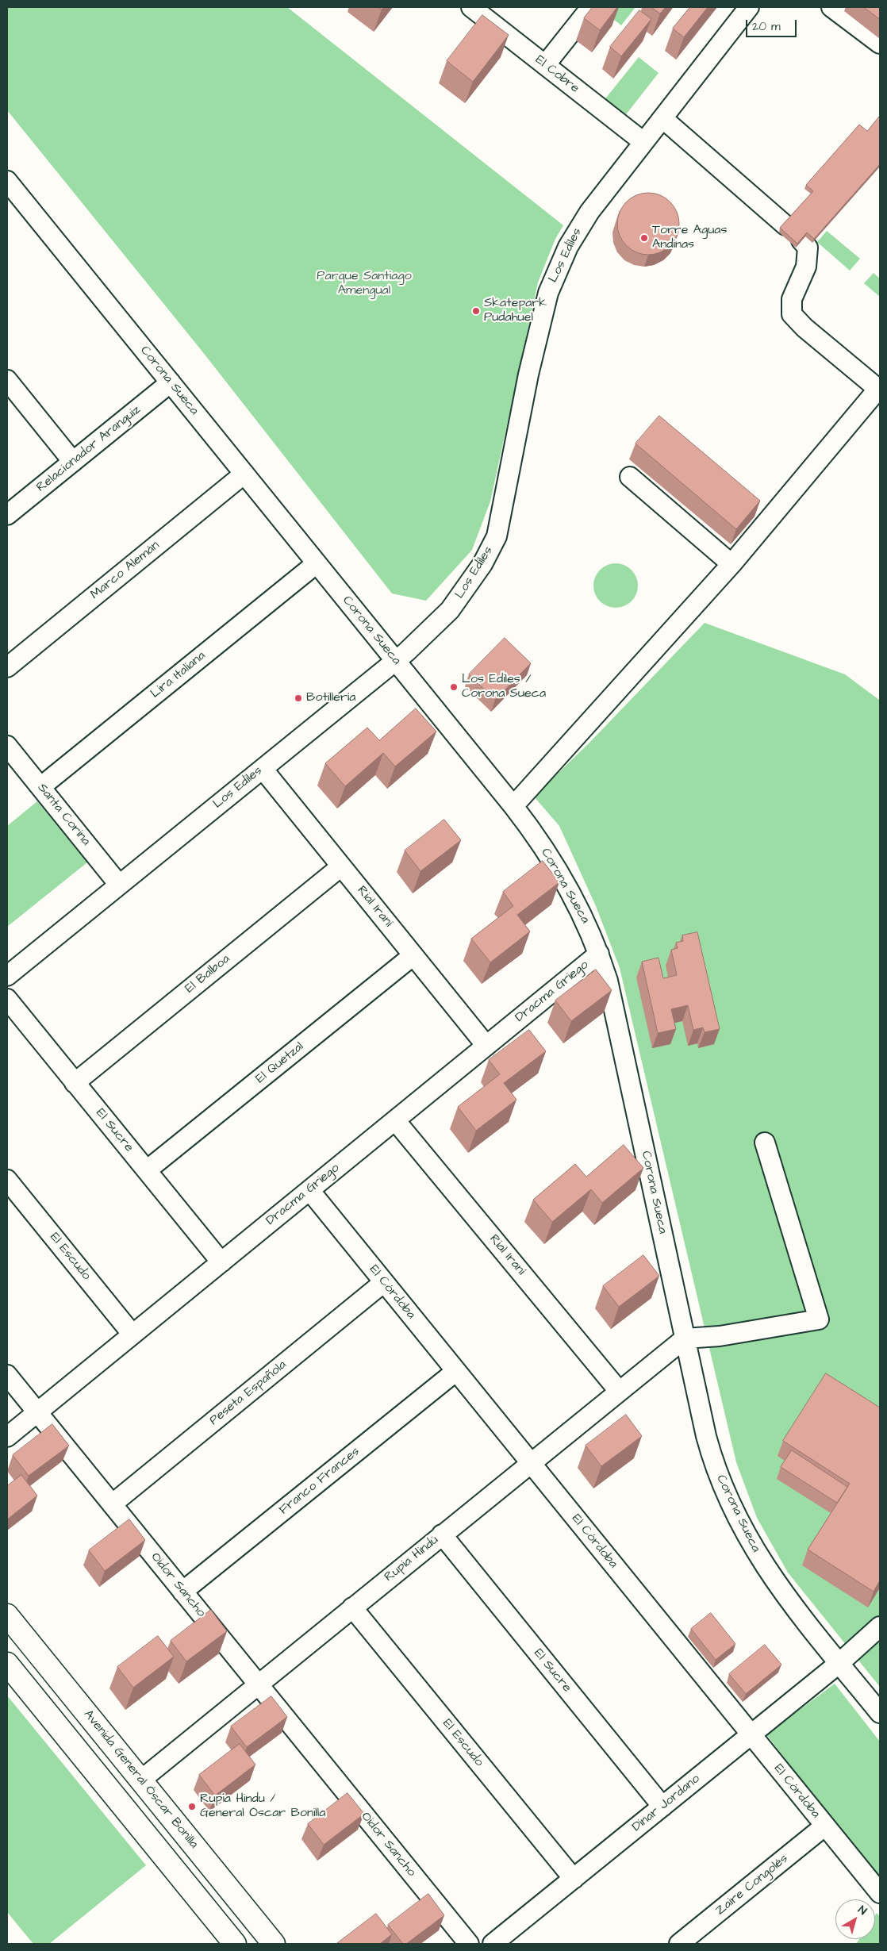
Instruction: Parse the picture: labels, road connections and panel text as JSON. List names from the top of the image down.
{
  "streets": {
    "main road": ["Avenida General Óscar Bonilla"],
    "street": [
      "El Cobre",
      "Los Ediles",
      "Corona Sueca",
      "Relacionador Aranguiz",
      "Marco Alemán",
      "Lira Italiana",
      "Santa Corina",
      "Rial Iraní",
      "El Balboa",
      "Dracma Griego",
      "El Quetzal",
      "El Sucre",
      "El Escudo",
      "El Córdoba",
      "Peseta Española",
      "Franco Frances",
      "Rupia Hindú",
      "Oidor Sancho",
      "Dinar Jordano",
      "Zaire Congolés"
    ]
  },
  "crossings": [
    ["El Cobre", "Los Ediles"],
    ["Los Ediles", "Corona Sueca"],
    ["Los Ediles", "Santa Corina"],
    ["Los Ediles", "Rial Iraní"],
    ["Corona Sueca", "Relacionador Aranguiz"],
    ["Corona Sueca", "Marco Alemán"],
    ["Corona Sueca", "Lira Italiana"],
    ["Corona Sueca", "Dracma Griego"],
    ["Corona Sueca", "Rupia Hindú"],
    ["Corona Sueca", "Dinar Jordano"],
    ["Lira Italiana", "Santa Corina"],
    ["Rial Iraní", "El Balboa"],
    ["Rial Iraní", "Dracma Griego"],
    ["Rial Iraní", "El Quetzal"],
    ["Rial Iraní", "Rupia Hindú"],
    ["El Balboa", "El Sucre"],
    ["Dracma Griego", "El Sucre"],
    ["Dracma Griego", "El Escudo"],
    ["Dracma Griego", "El Córdoba"],
    ["Dracma Griego", "Oidor Sancho"],
    ["El Quetzal", "El Sucre"],
    ["El Sucre", "Rupia Hindú"],
    ["El Sucre", "Dinar Jordano"],
    ["El Escudo", "Rupia Hindú"],
    ["El Escudo", "Dinar Jordano"],
    ["El Córdoba", "Peseta Española"],
    ["El Córdoba", "Franco Frances"],
    ["El Córdoba", "Rupia Hindú"],
    ["El Córdoba", "Dinar Jordano"],
    ["El Córdoba", "Zaire Congolés"],
    ["Peseta Española", "Oidor Sancho"],
    ["Franco Frances", "Oidor Sancho"],
    ["Rupia Hindú", "Oidor Sancho"],
    ["Rupia Hindú", "Avenida General Óscar Bonilla"]
  ],
  "parks": ["Parque Santiago Amengual"],
  "places": [
    "Torre Aguas Andinas",
    "Skatepark Pudahuel",
    "Los Ediles / Corona Sueca",
    "Botillería",
    "Rupia Hindu / General Óscar Bonilla"
  ],
  "scale_bar": "20 m",
  "north": "top right"
}
